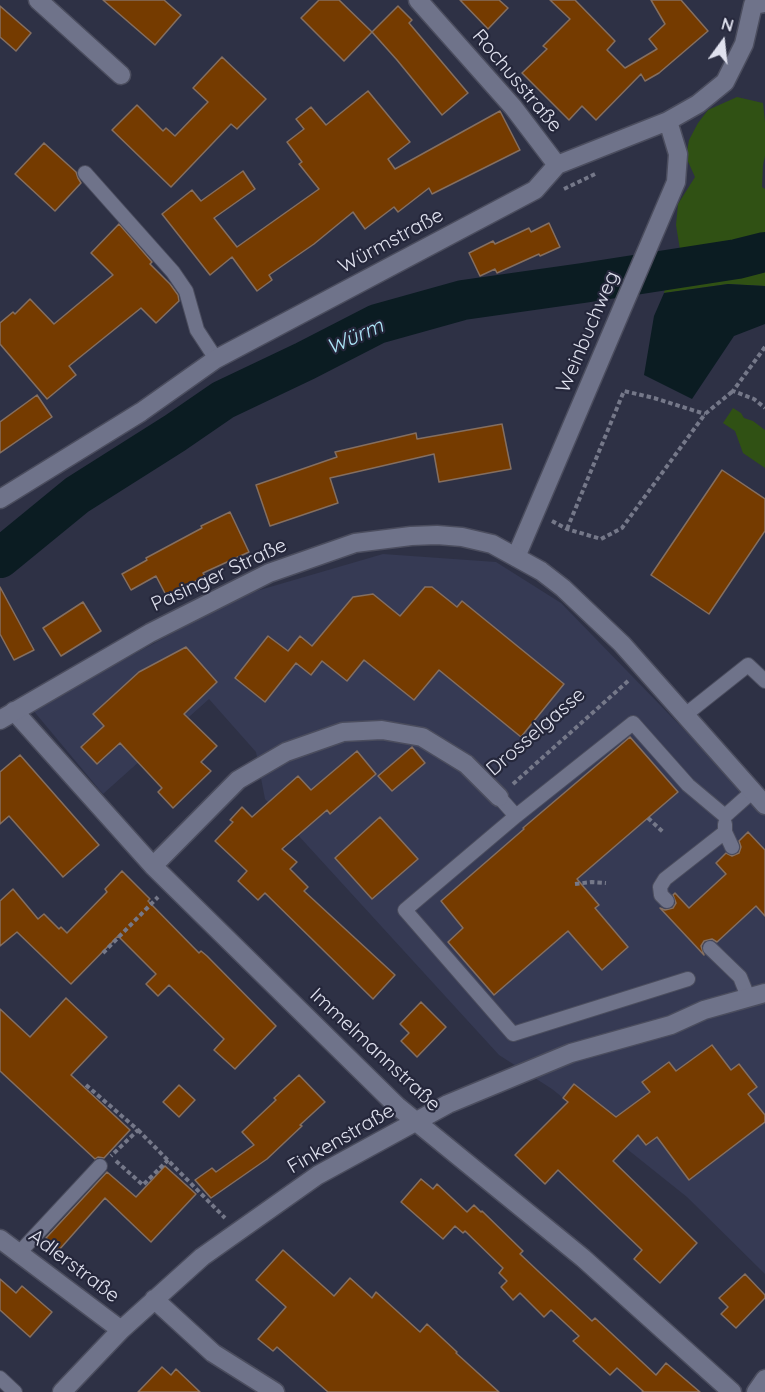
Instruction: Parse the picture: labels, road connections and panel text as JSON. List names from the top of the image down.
{
  "streets": {
    "street": [
      "Rochusstraße",
      "Würmstraße",
      "Weinbuchweg",
      "Pasinger Straße",
      "Drosselgasse",
      "Immelmannstraße",
      "Finkenstraße",
      "Adlerstraße"
    ]
  },
  "crossings": [
    ["Rochusstraße", "Würmstraße"],
    ["Würmstraße", "Weinbuchweg"],
    ["Weinbuchweg", "Pasinger Straße"],
    ["Pasinger Straße", "Drosselgasse"],
    ["Pasinger Straße", "Immelmannstraße"],
    ["Drosselgasse", "Immelmannstraße"],
    ["Immelmannstraße", "Finkenstraße"],
    ["Finkenstraße", "Adlerstraße"]
  ],
  "water": ["Würm"],
  "north": "top"
}
